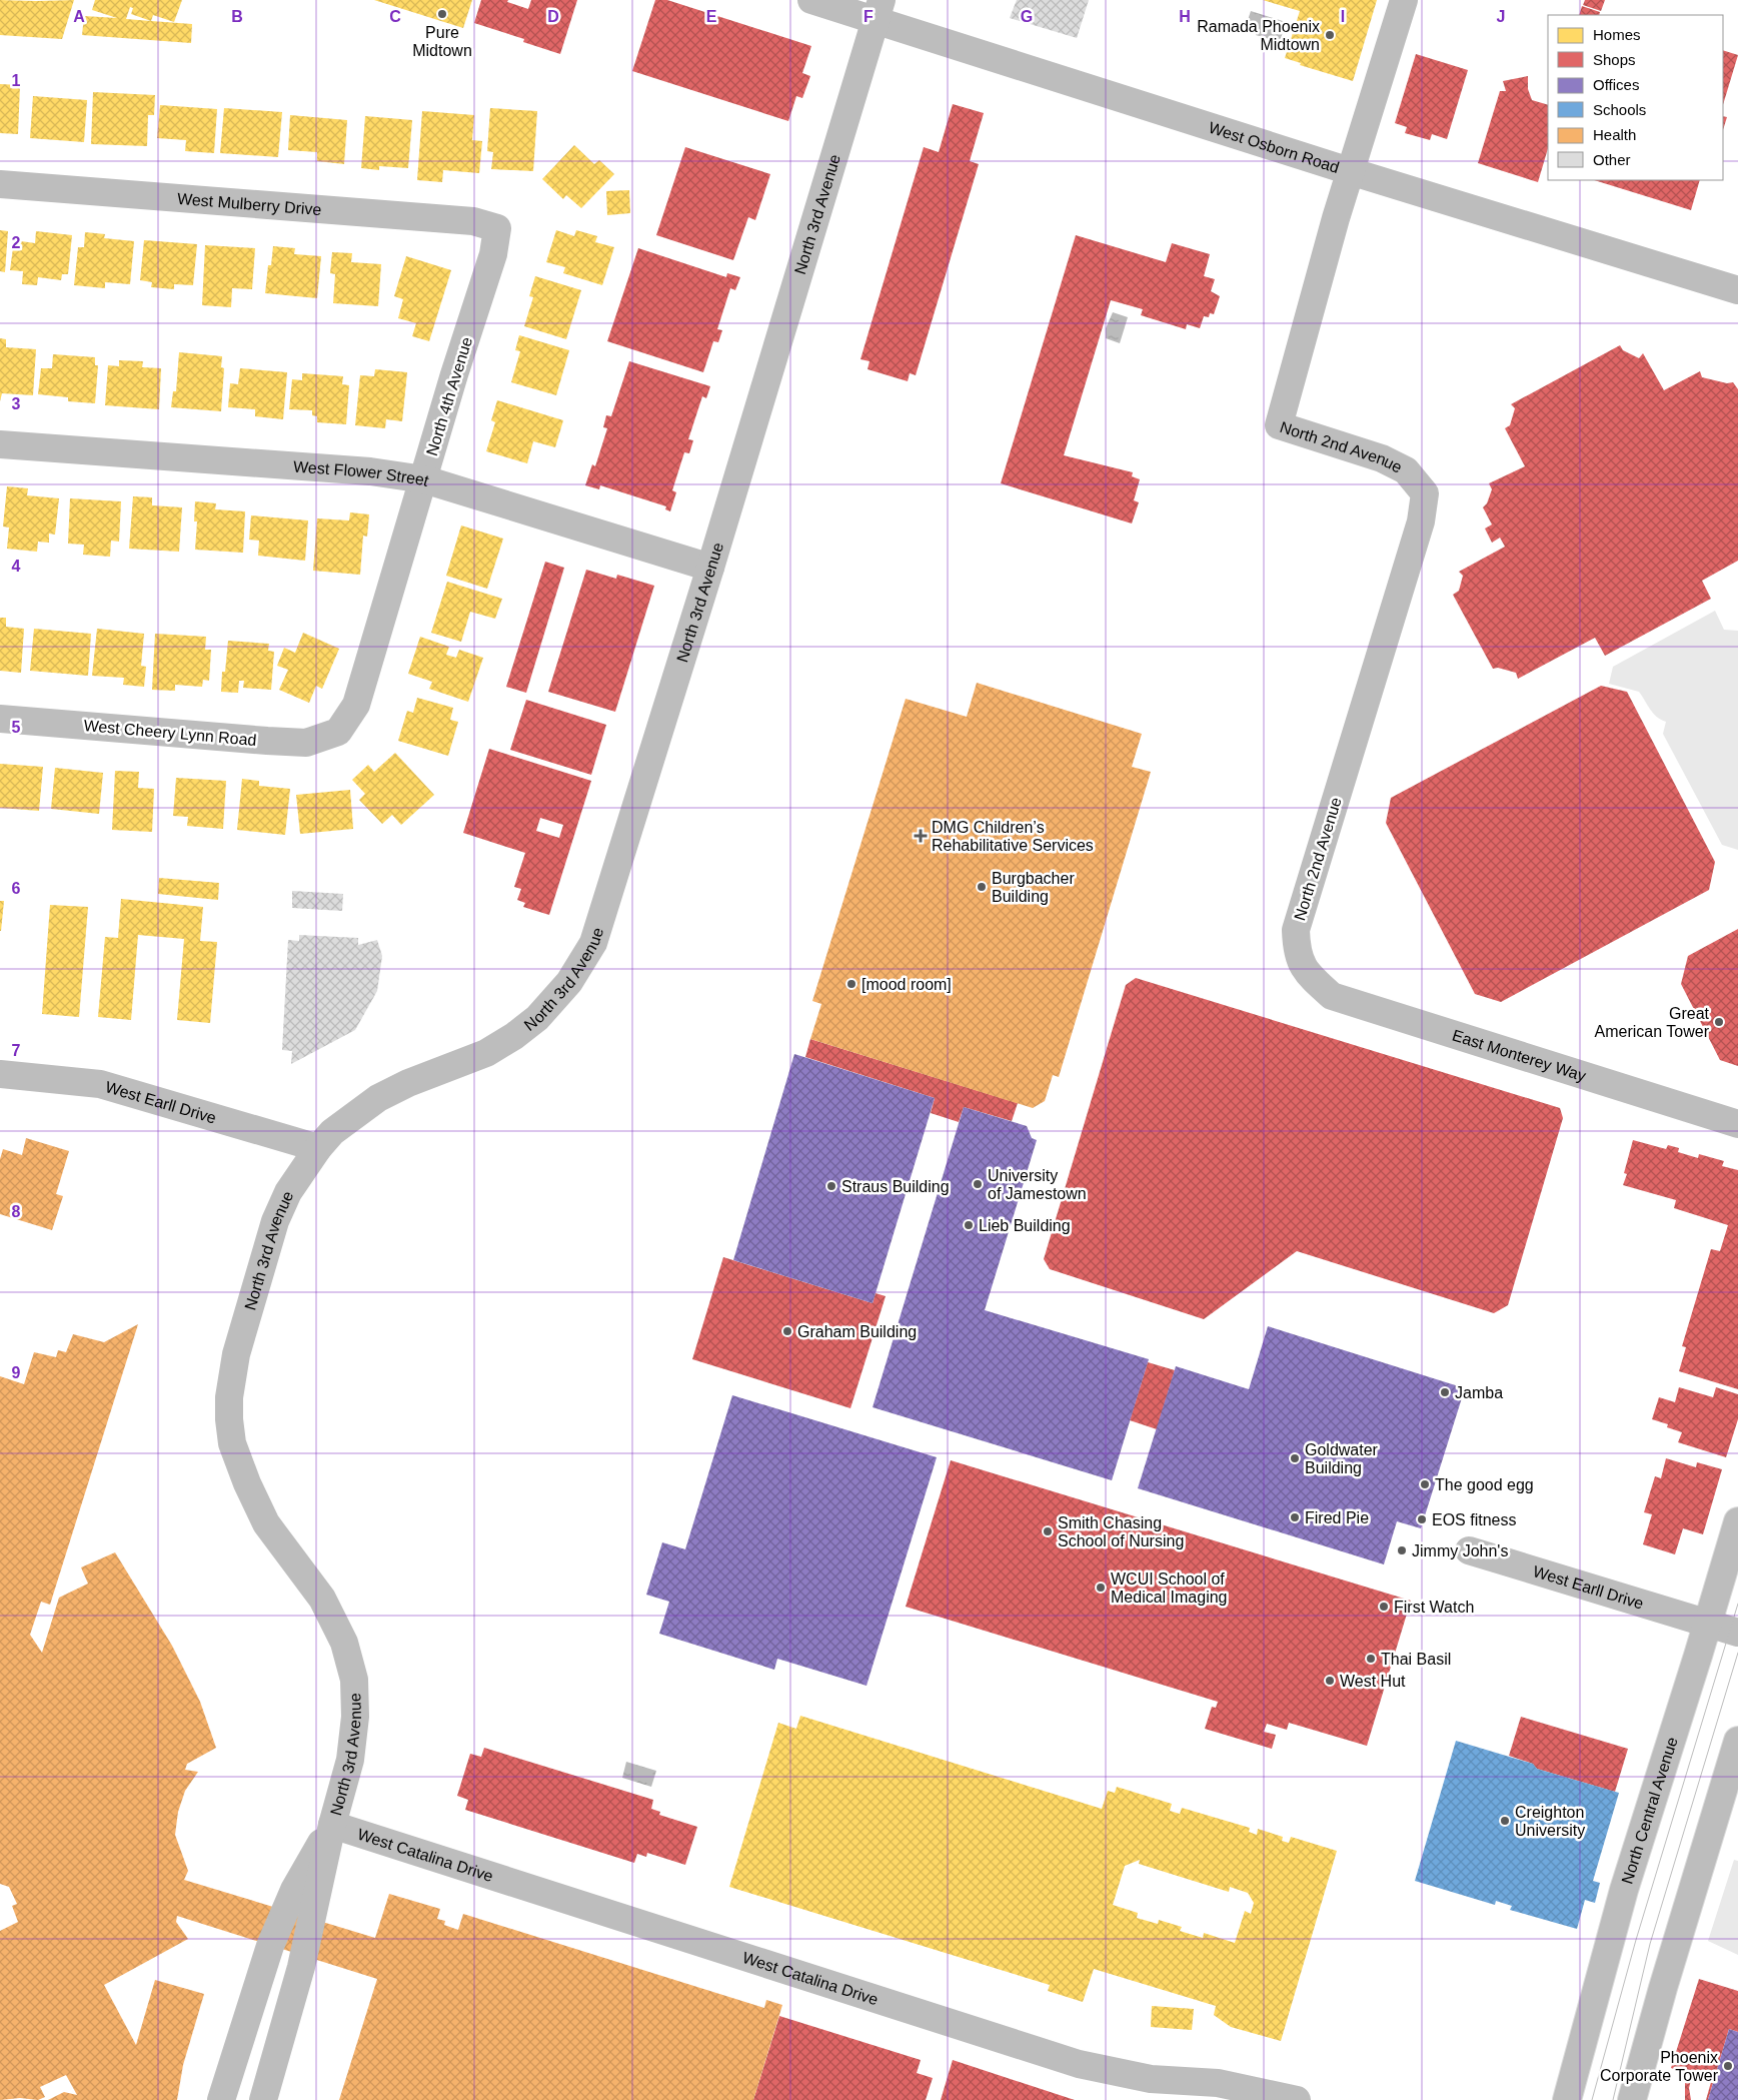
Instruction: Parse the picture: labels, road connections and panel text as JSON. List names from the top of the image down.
{
  "streets": {
    "street": [
      "West Osborn Road",
      "West Mulberry Drive",
      "North 3rd Avenue",
      "North 4th Avenue",
      "North 2nd Avenue",
      "West Flower Street",
      "West Cheery Lynn Road",
      "East Monterey Way",
      "West Earll Drive",
      "North Central Avenue",
      "West Catalina Drive"
    ]
  },
  "crossings": [
    ["West Osborn Road", "North 3rd Avenue"],
    ["West Osborn Road", "North 2nd Avenue"],
    ["West Mulberry Drive", "North 4th Avenue"],
    ["North 3rd Avenue", "West Flower Street"],
    ["North 3rd Avenue", "West Earll Drive"],
    ["North 3rd Avenue", "West Catalina Drive"],
    ["North 4th Avenue", "West Flower Street"],
    ["North 4th Avenue", "West Cheery Lynn Road"],
    ["North 2nd Avenue", "East Monterey Way"],
    ["West Earll Drive", "North Central Avenue"]
  ],
  "places": {
    "other": [
      "Pure Midtown",
      "Ramada Phoenix Midtown",
      "Burgbacher Building",
      "[mood room]",
      "Great American Tower",
      "University of Jamestown",
      "Straus Building",
      "Lieb Building",
      "Graham Building",
      "Jamba",
      "Goldwater Building",
      "The good egg",
      "Fired Pie",
      "EOS fitness",
      "Smith Chasing School of Nursing",
      "Jimmy John's",
      "WCUI School of Medical Imaging",
      "First Watch",
      "Thai Basil",
      "West Hut",
      "Creighton University",
      "Phoenix Corporate Tower"
    ],
    "health": ["DMG Children’s Rehabilitative Services"]
  },
  "legend": [
    "Homes",
    "Shops",
    "Offices",
    "Schools",
    "Health",
    "Other"
  ],
  "grid": {
    "columns": [
      "A",
      "B",
      "C",
      "D",
      "E",
      "F",
      "G",
      "H",
      "I",
      "J"
    ],
    "rows": [
      "1",
      "2",
      "3",
      "4",
      "5",
      "6",
      "7",
      "8",
      "9"
    ]
  }
}
